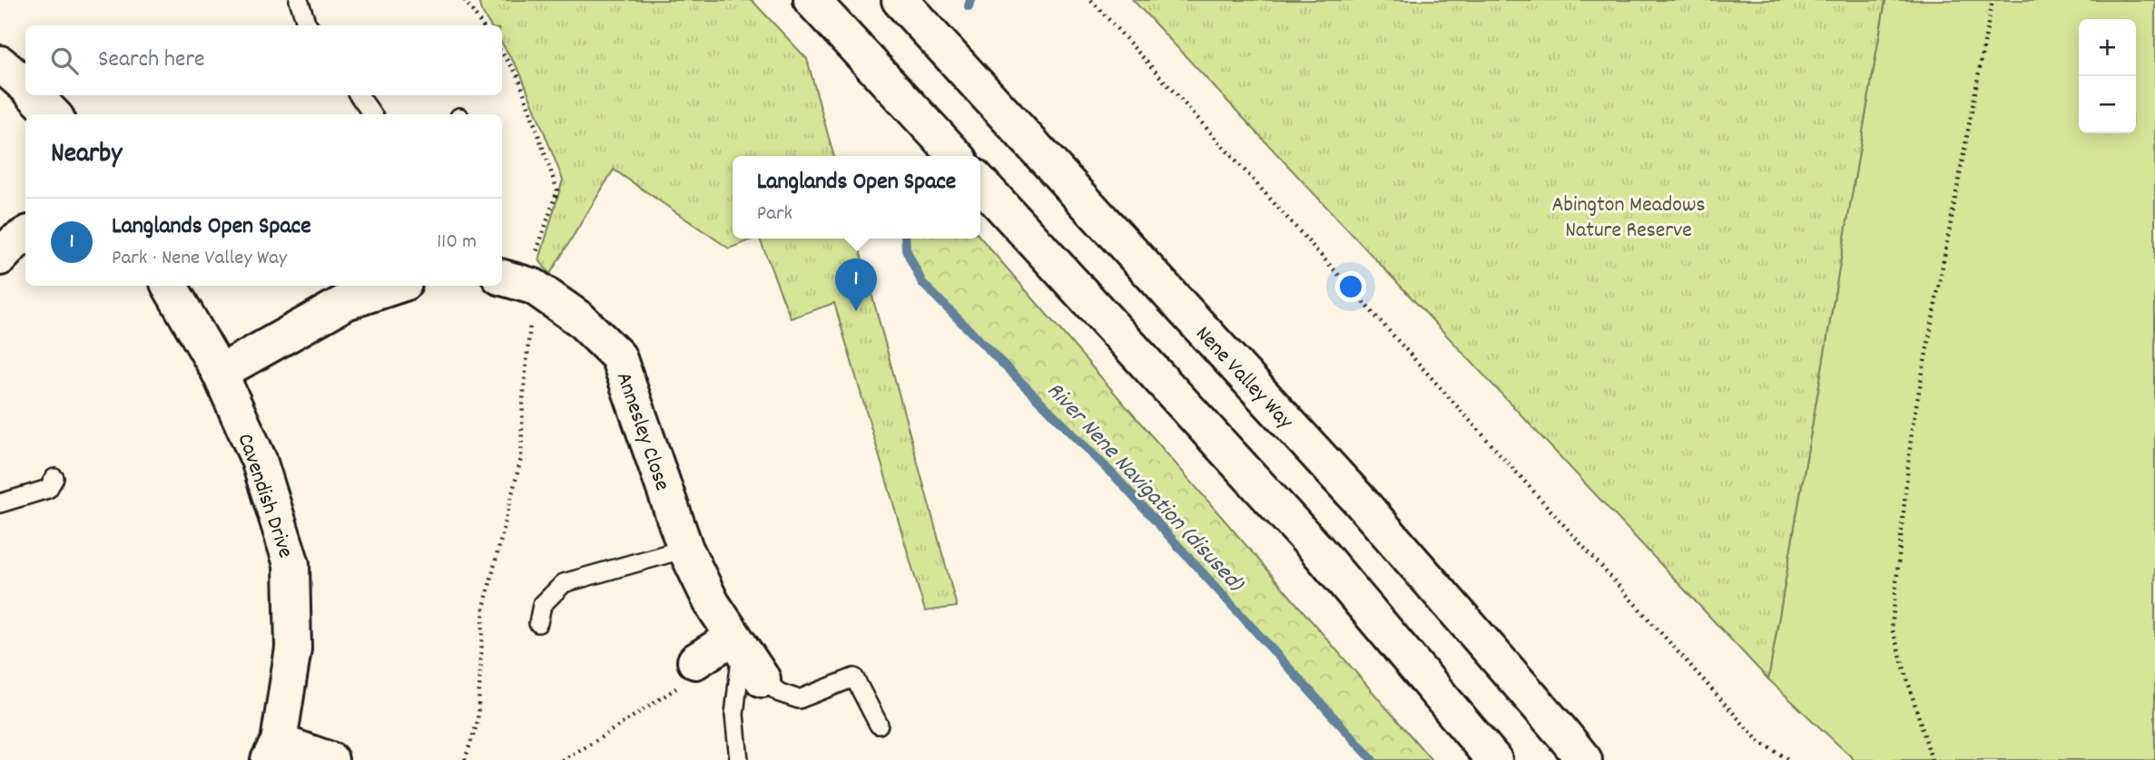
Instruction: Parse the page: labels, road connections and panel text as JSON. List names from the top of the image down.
{
  "streets": {
    "main road": ["Nene Valley Way", "Annesley Close", "Cavendish Drive"]
  },
  "water": ["River Nene Navigation (disused)"],
  "parks": ["Abington Meadows Nature Reserve"],
  "page": {
    "map_buttons": ["+", "−"],
    "search": "Search here",
    "heading": "Nearby",
    "popup": ["Langlands Open Space", "Park"],
    "list": [
      {
        "mark": "1",
        "name": "Langlands Open Space",
        "note": "Park · Nene Valley Way",
        "value": "110 m"
      }
    ],
    "pins": "1"
  }
}
